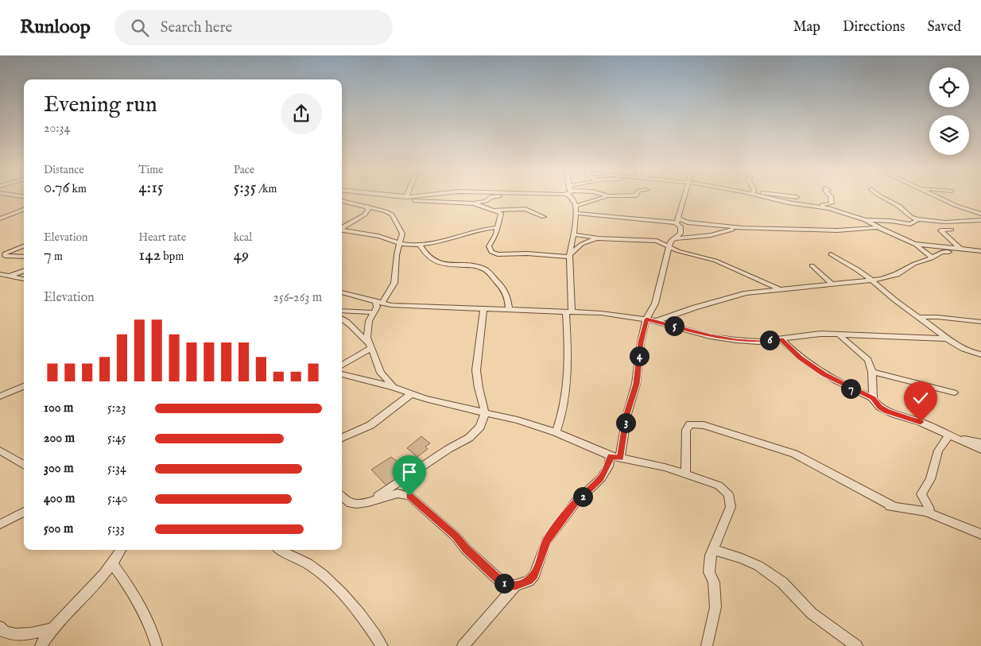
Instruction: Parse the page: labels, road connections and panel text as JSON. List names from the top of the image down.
{
  "page": {
    "header": "Runloop",
    "search": "Search here",
    "nav": ["Map", "Directions", "Saved"],
    "heading": ["Evening run", "20:34"],
    "stats": [
      ["Distance", "0.76 km"],
      ["Time", "4:15"],
      ["Pace", "5:35 /km"],
      ["Elevation", "7 m"],
      ["Heart rate", "142 bpm"],
      ["kcal", "49"]
    ],
    "chart": ["Elevation", "256–263 m"],
    "pins": [
      "5",
      "6",
      "4",
      "7",
      "3",
      "2",
      "1"
    ],
    "list": [
      {
        "name": "100 m",
        "note": "5:23"
      },
      {
        "name": "200 m",
        "note": "5:45"
      },
      {
        "name": "300 m",
        "note": "5:34"
      },
      {
        "name": "400 m",
        "note": "5:40"
      },
      {
        "name": "500 m",
        "note": "5:33"
      }
    ]
  }
}
